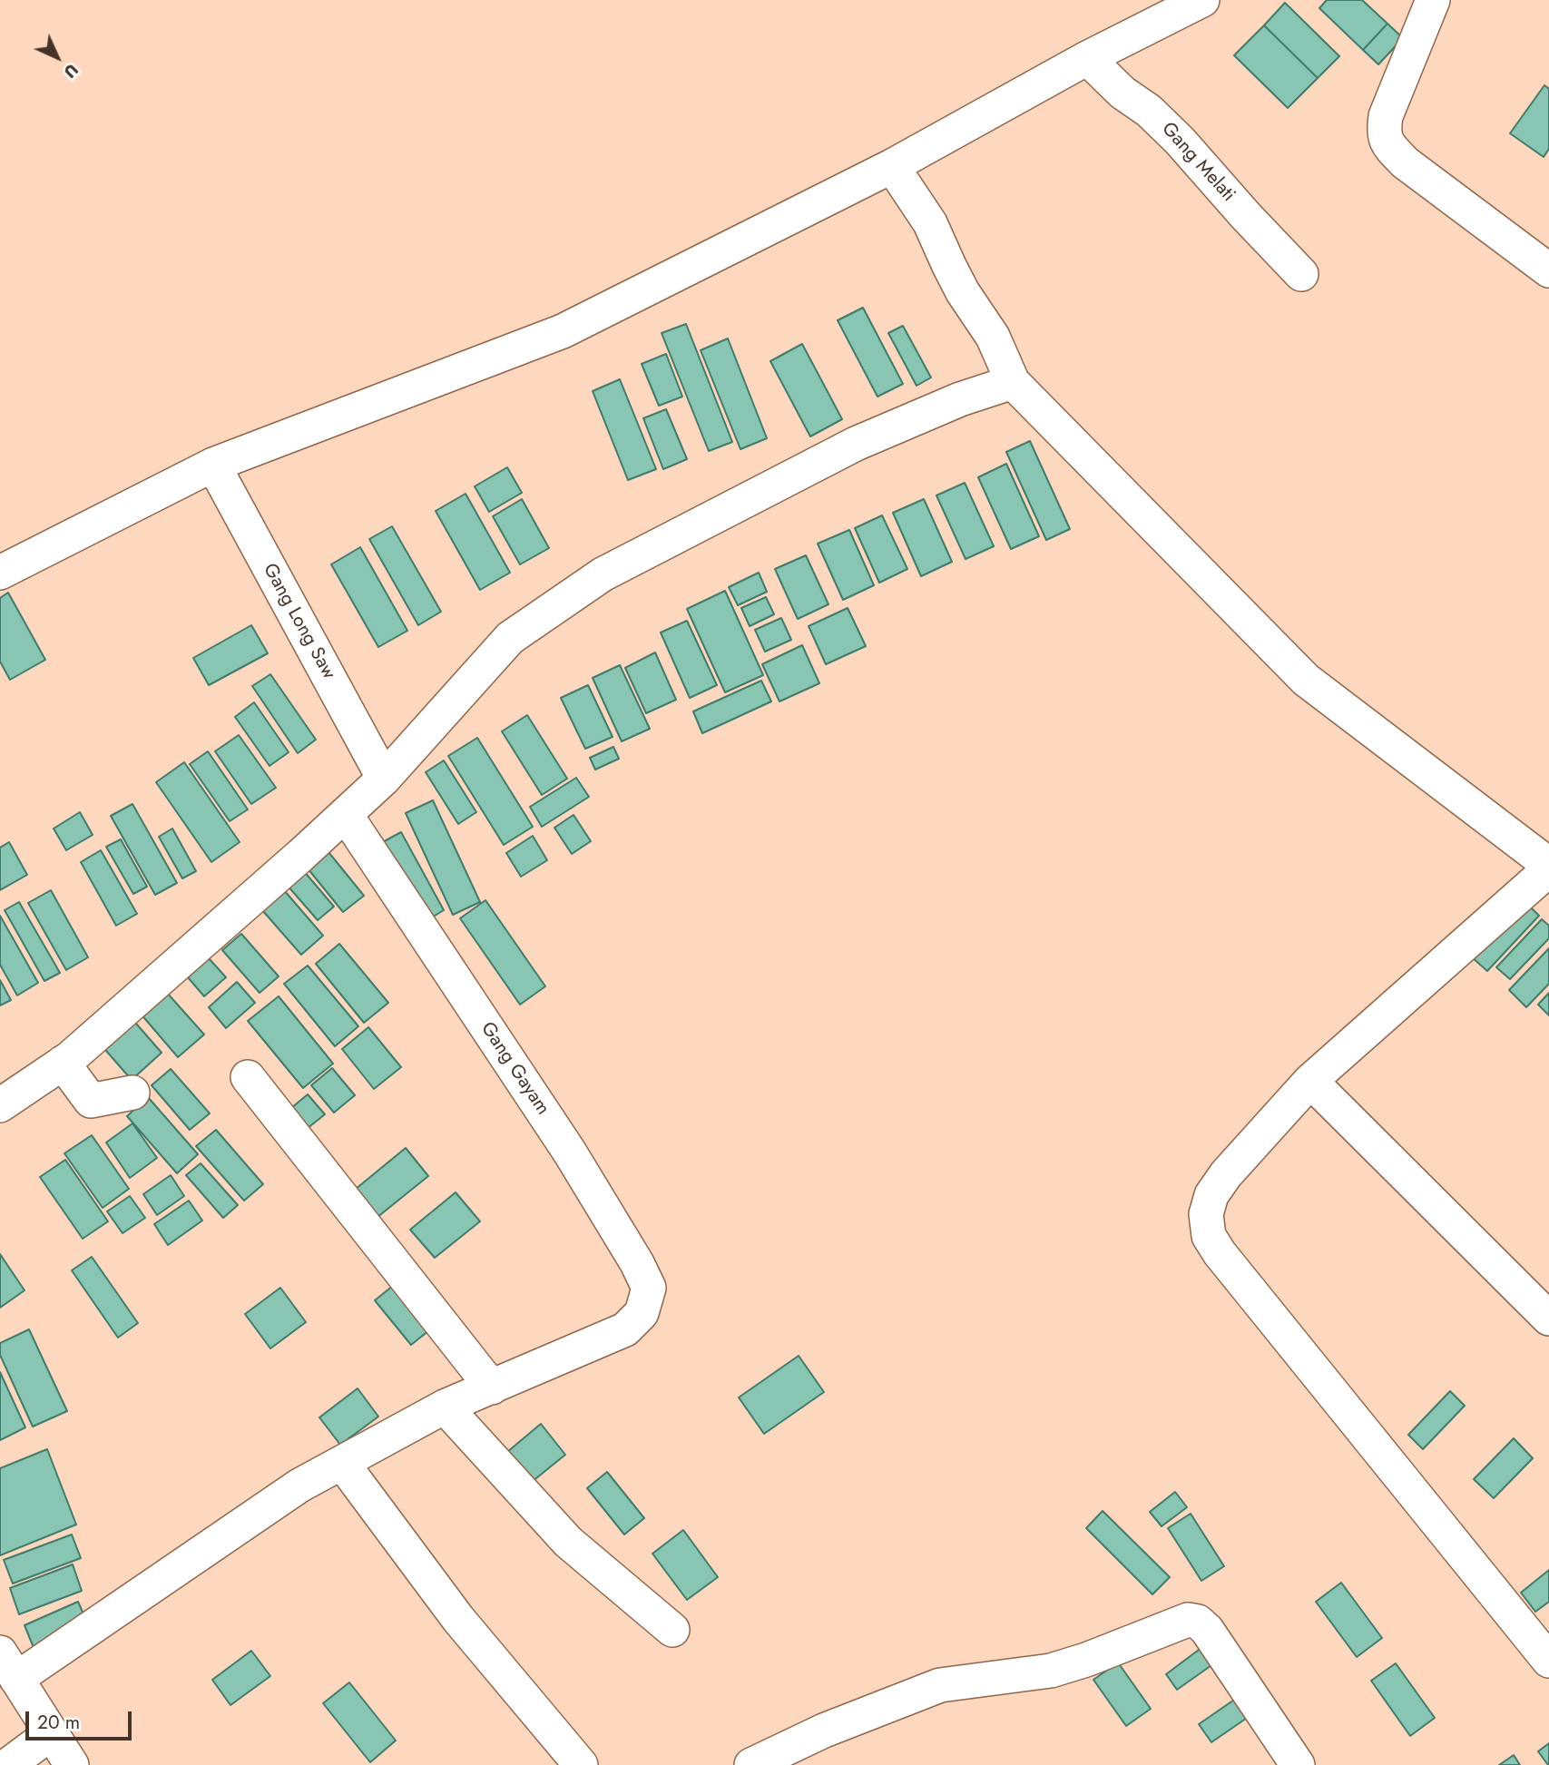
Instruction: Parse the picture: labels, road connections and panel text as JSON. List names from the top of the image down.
{
  "streets": {
    "street": ["Gang Melati", "Gang Long Saw", "Gang Gayam"]
  },
  "scale_bar": "20 m",
  "north": "bottom right"
}
